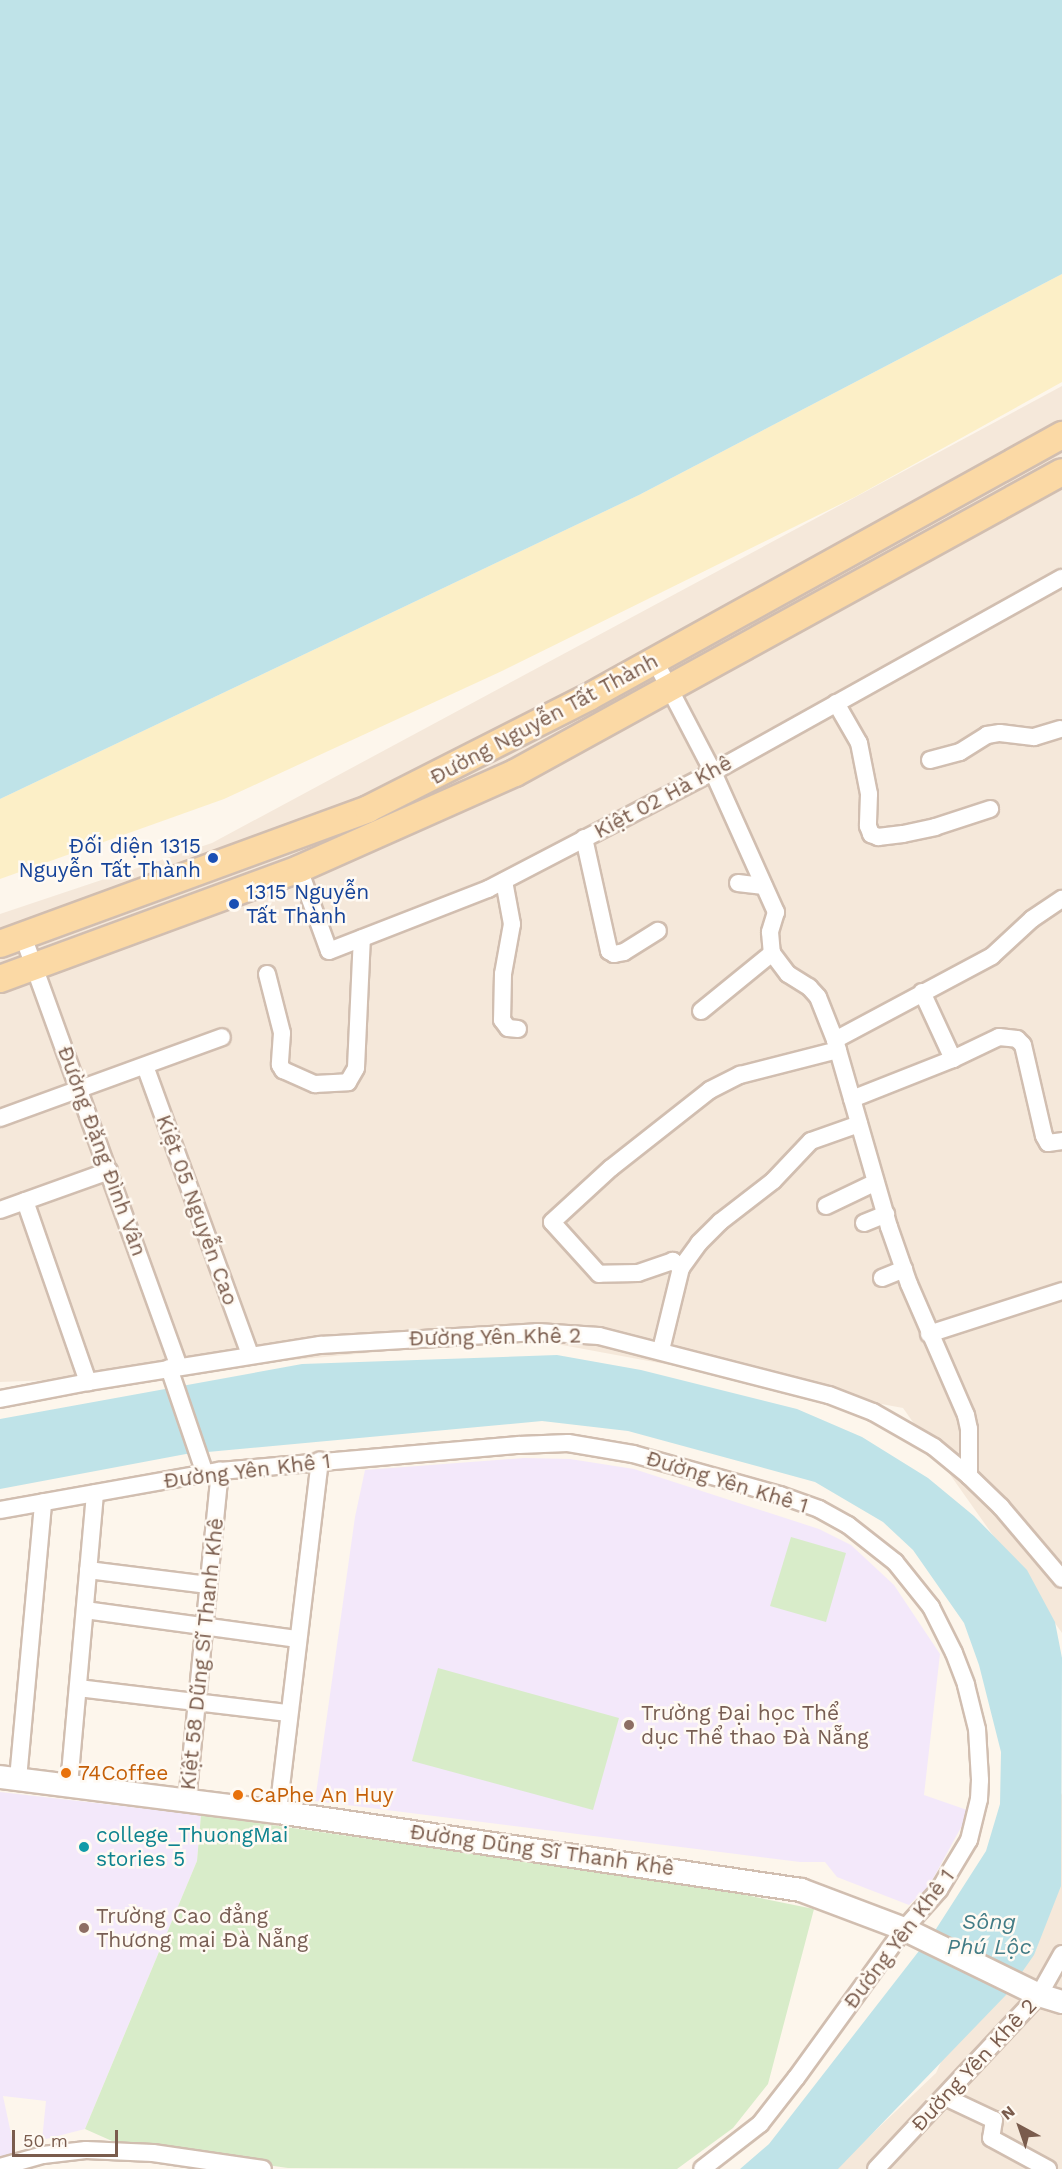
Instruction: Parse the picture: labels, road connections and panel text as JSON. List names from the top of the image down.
{
  "streets": {
    "main road": ["Đường Nguyễn Tất Thành"],
    "street": [
      "Kiệt 02 Hà Khê",
      "Đường Đặng Đình Vân",
      "Kiệt 05 Nguyễn Cao",
      "Đường Yên Khê 2",
      "Đường Yên Khê 1",
      "Kiệt 58 Dũng Sĩ Thanh Khê",
      "Đường Dũng Sĩ Thanh Khê"
    ]
  },
  "crossings": [
    ["Đường Nguyễn Tất Thành", "Kiệt 02 Hà Khê"],
    ["Đường Nguyễn Tất Thành", "Đường Đặng Đình Vân"],
    ["Đường Đặng Đình Vân", "Đường Yên Khê 2"],
    ["Đường Đặng Đình Vân", "Đường Yên Khê 1"],
    ["Đường Đặng Đình Vân", "Kiệt 58 Dũng Sĩ Thanh Khê"],
    ["Kiệt 05 Nguyễn Cao", "Đường Yên Khê 2"],
    ["Đường Yên Khê 2", "Đường Dũng Sĩ Thanh Khê"],
    ["Đường Yên Khê 1", "Kiệt 58 Dũng Sĩ Thanh Khê"],
    ["Đường Yên Khê 1", "Đường Dũng Sĩ Thanh Khê"],
    ["Kiệt 58 Dũng Sĩ Thanh Khê", "Đường Dũng Sĩ Thanh Khê"]
  ],
  "water": ["Sông Phú Lộc"],
  "places": [
    "Đối diện 1315 Nguyễn Tất Thành",
    "1315 Nguyễn Tất Thành",
    "Trường Đại học Thể dục Thể thao Đà Nẵng",
    "74Coffee",
    "CaPhe An Huy",
    "college_ThuongMai stories 5",
    "Trường Cao đẳng Thương mại Đà Nẵng"
  ],
  "scale_bar": "50 m",
  "north": "top left"
}
